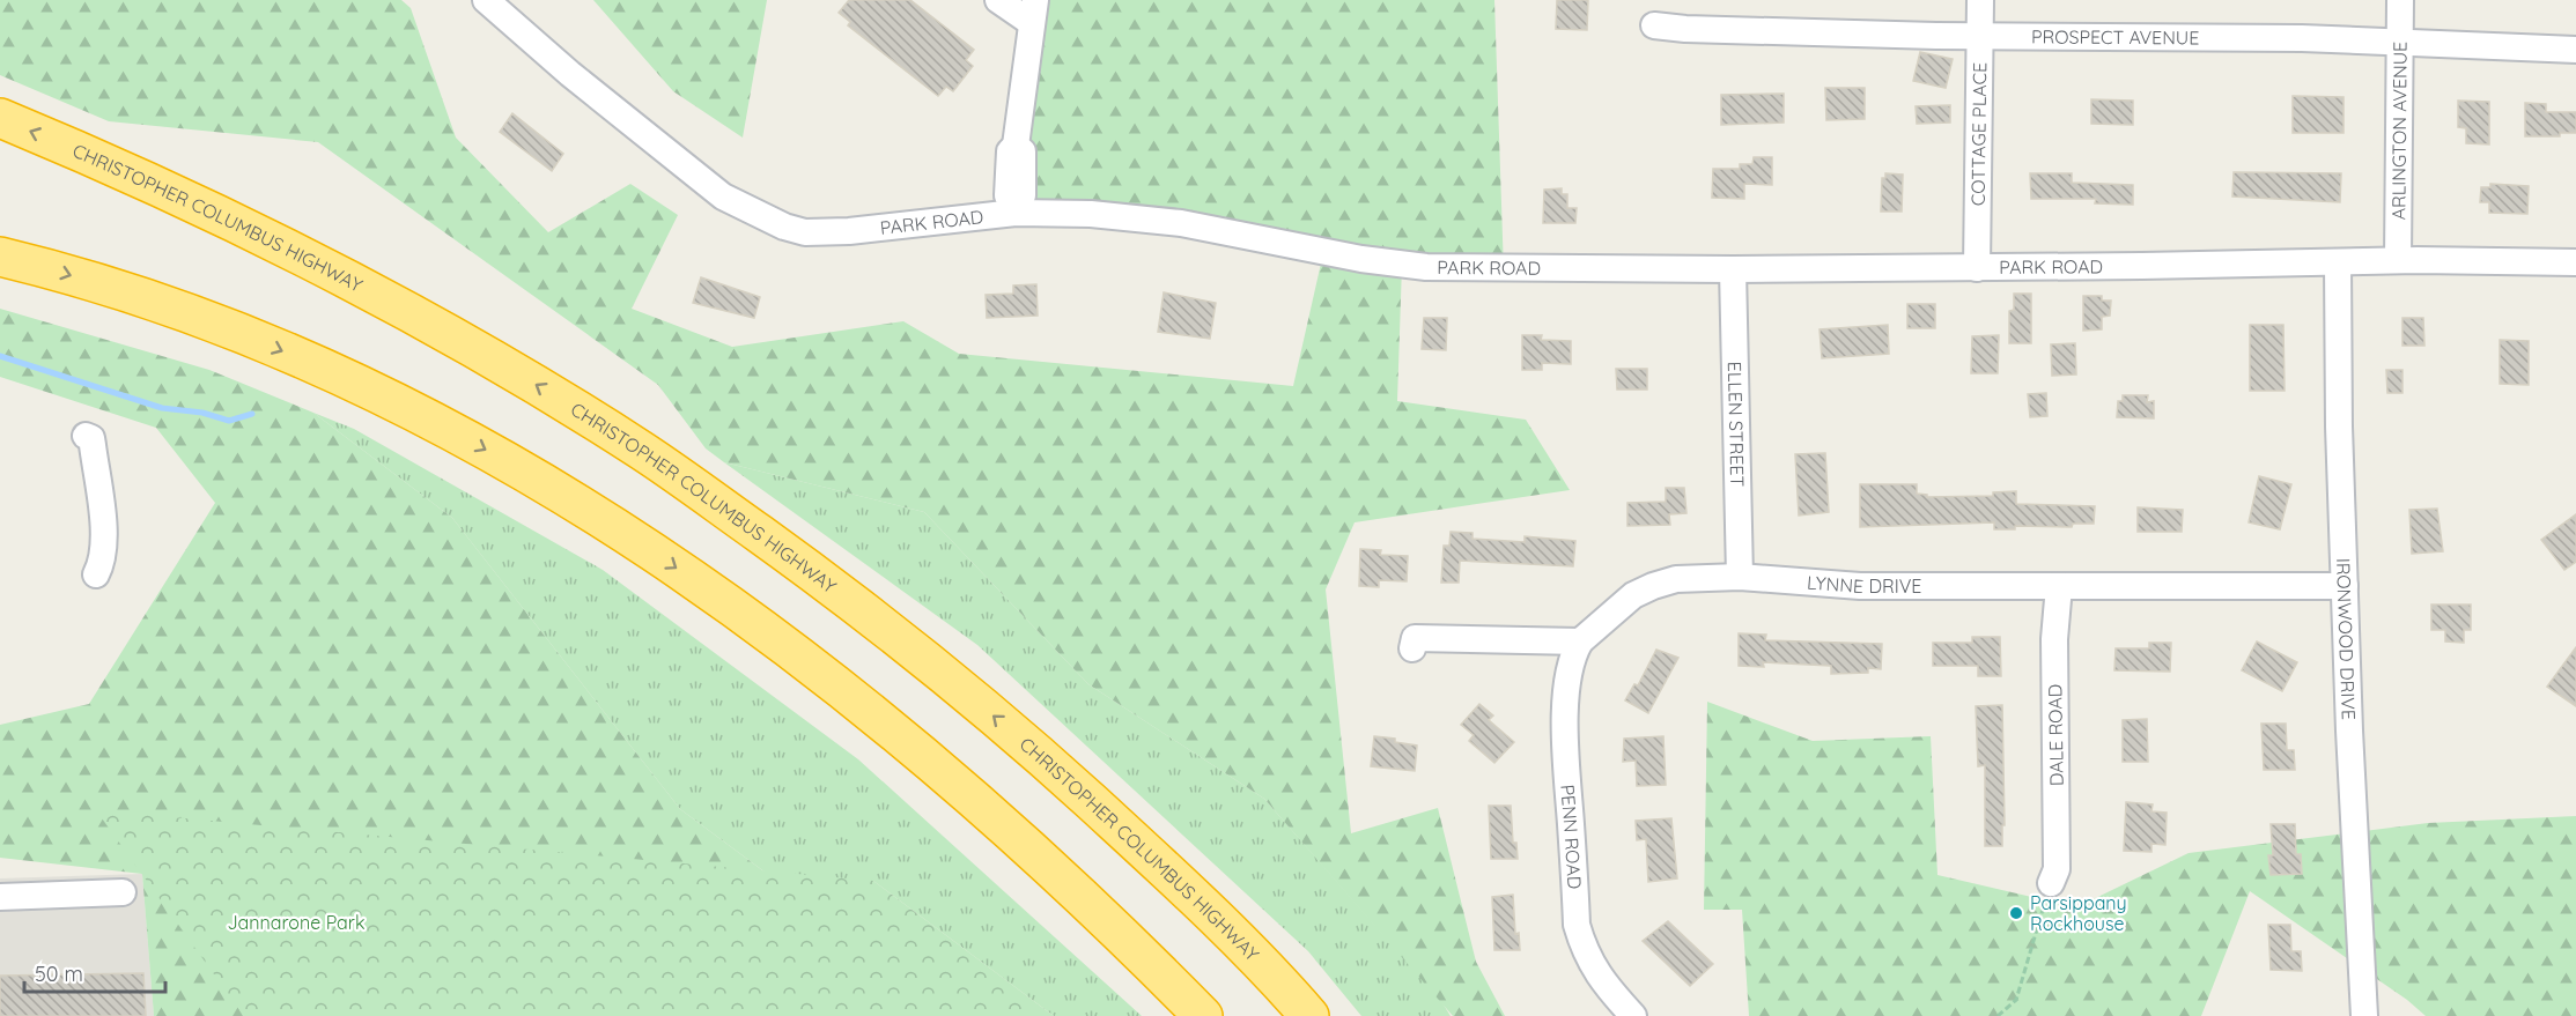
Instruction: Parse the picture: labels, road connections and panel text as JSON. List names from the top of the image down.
{
  "streets": {
    "highway": ["CHRISTOPHER COLUMBUS HIGHWAY"],
    "street": [
      "PROSPECT AVENUE",
      "ARLINGTON AVENUE",
      "COTTAGE PLACE",
      "PARK ROAD",
      "ELLEN STREET",
      "LYNNE DRIVE",
      "IRONWOOD DRIVE",
      "DALE ROAD",
      "PENN ROAD"
    ]
  },
  "crossings": [
    ["PROSPECT AVENUE", "ARLINGTON AVENUE"],
    ["PROSPECT AVENUE", "COTTAGE PLACE"],
    ["ARLINGTON AVENUE", "PARK ROAD"],
    ["COTTAGE PLACE", "PARK ROAD"],
    ["PARK ROAD", "ELLEN STREET"],
    ["PARK ROAD", "IRONWOOD DRIVE"],
    ["ELLEN STREET", "LYNNE DRIVE"],
    ["LYNNE DRIVE", "IRONWOOD DRIVE"],
    ["LYNNE DRIVE", "DALE ROAD"],
    ["LYNNE DRIVE", "PENN ROAD"]
  ],
  "parks": ["Jannarone Park"],
  "places": ["Parsippany Rockhouse"],
  "scale_bar": "50 m"
}
